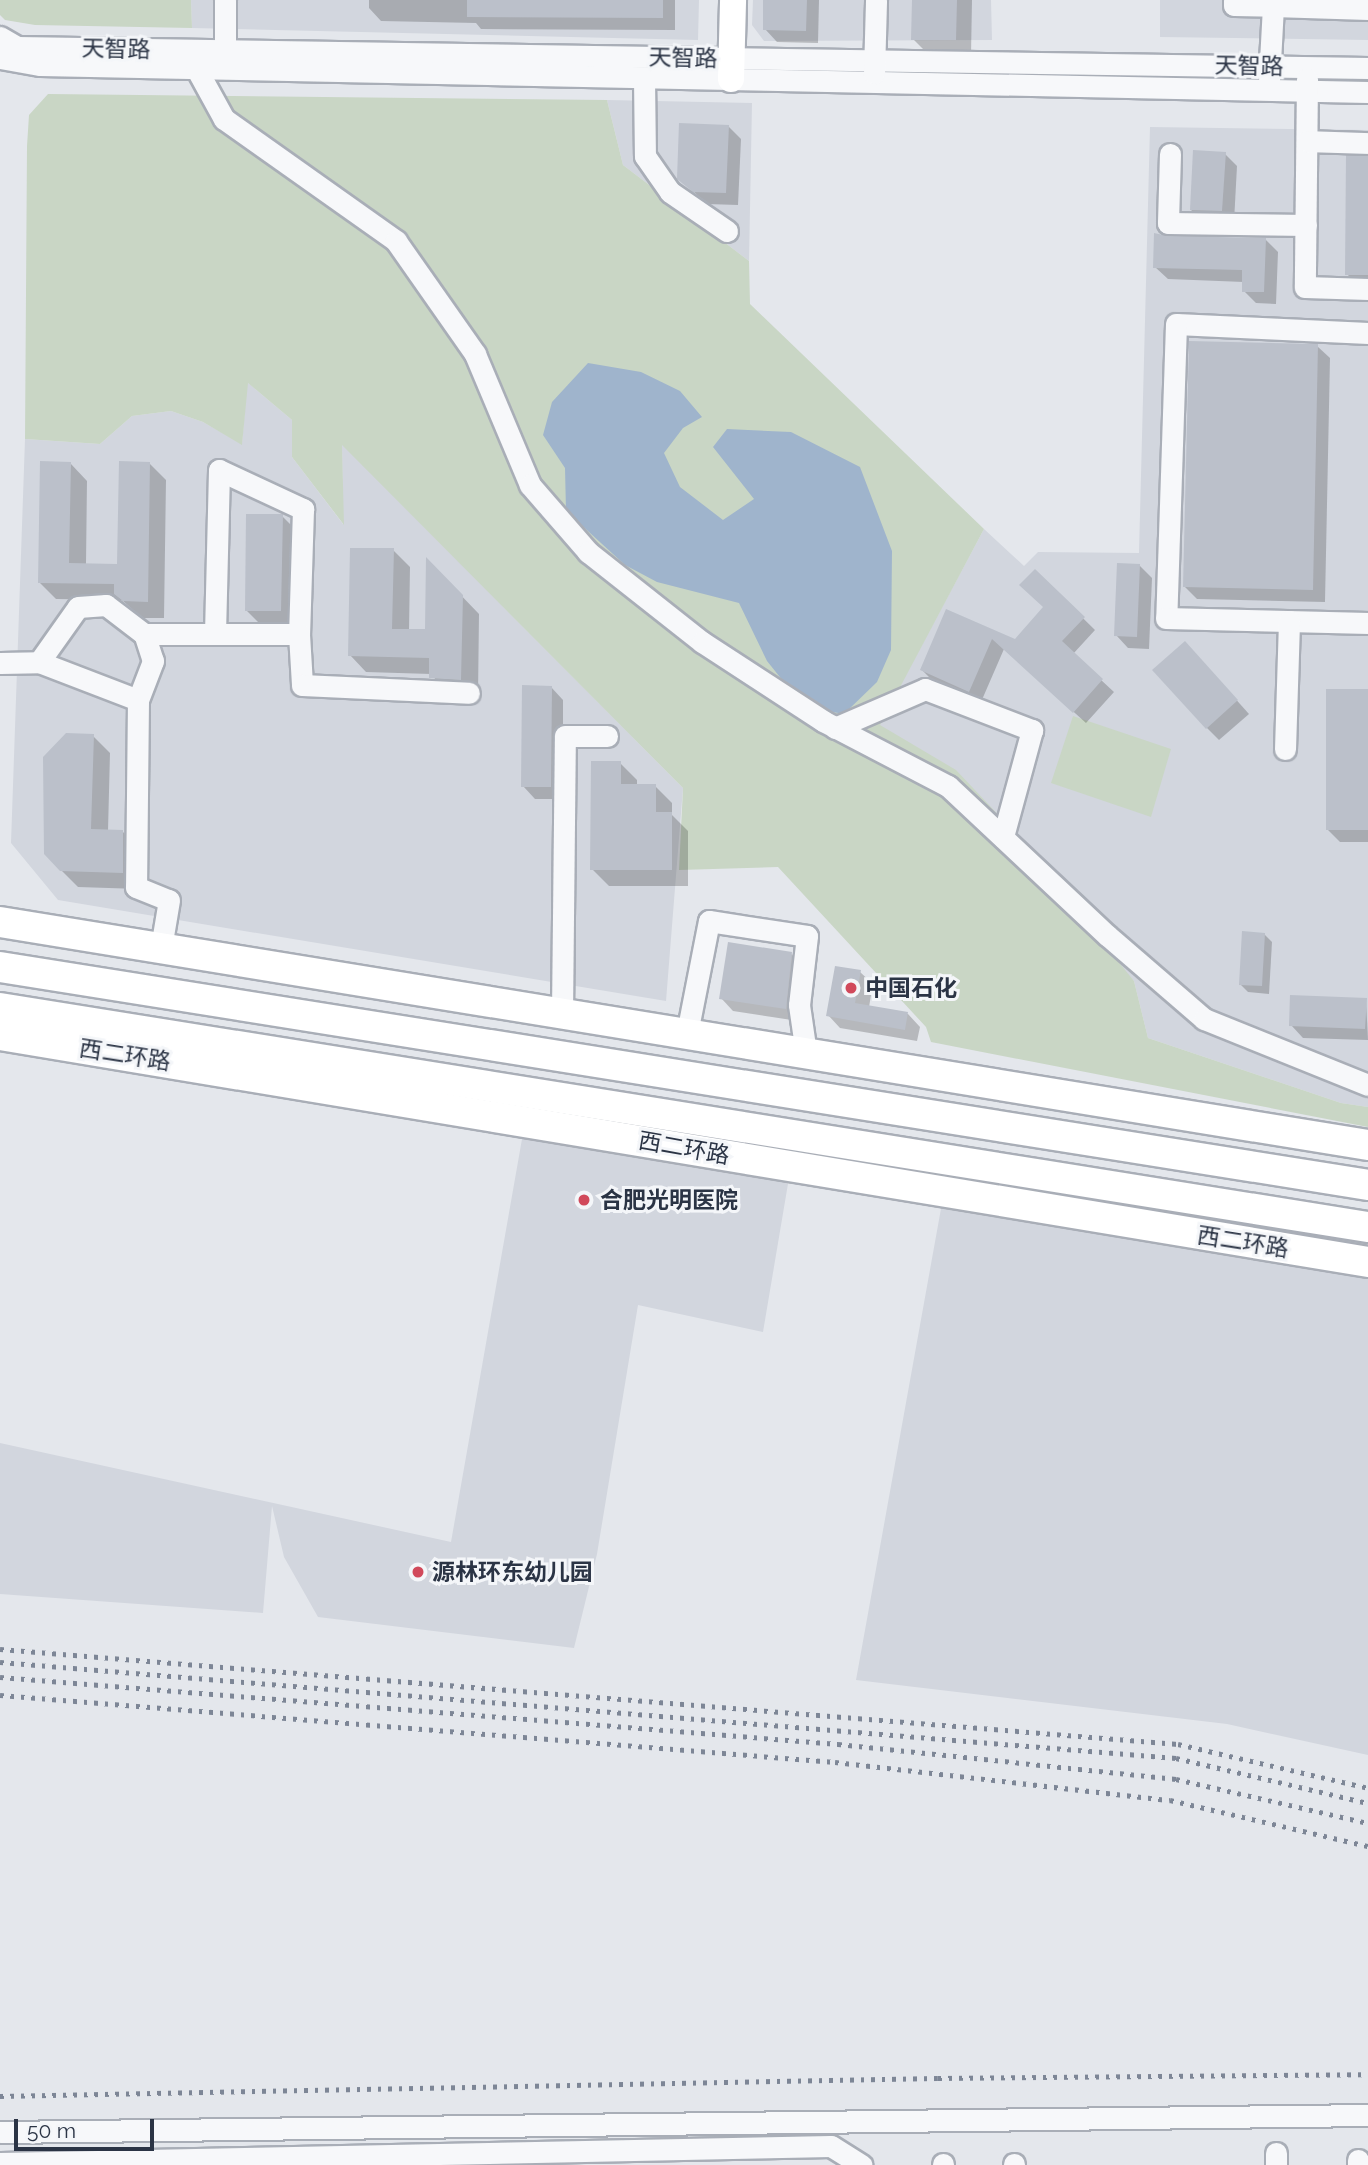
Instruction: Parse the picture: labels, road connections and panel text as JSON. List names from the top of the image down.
{
  "streets": {
    "highway": ["西二环路"],
    "street": ["天智路"]
  },
  "places": ["中国石化", "合肥光明医院", "源林环东幼儿园"],
  "scale_bar": "50 m"
}
